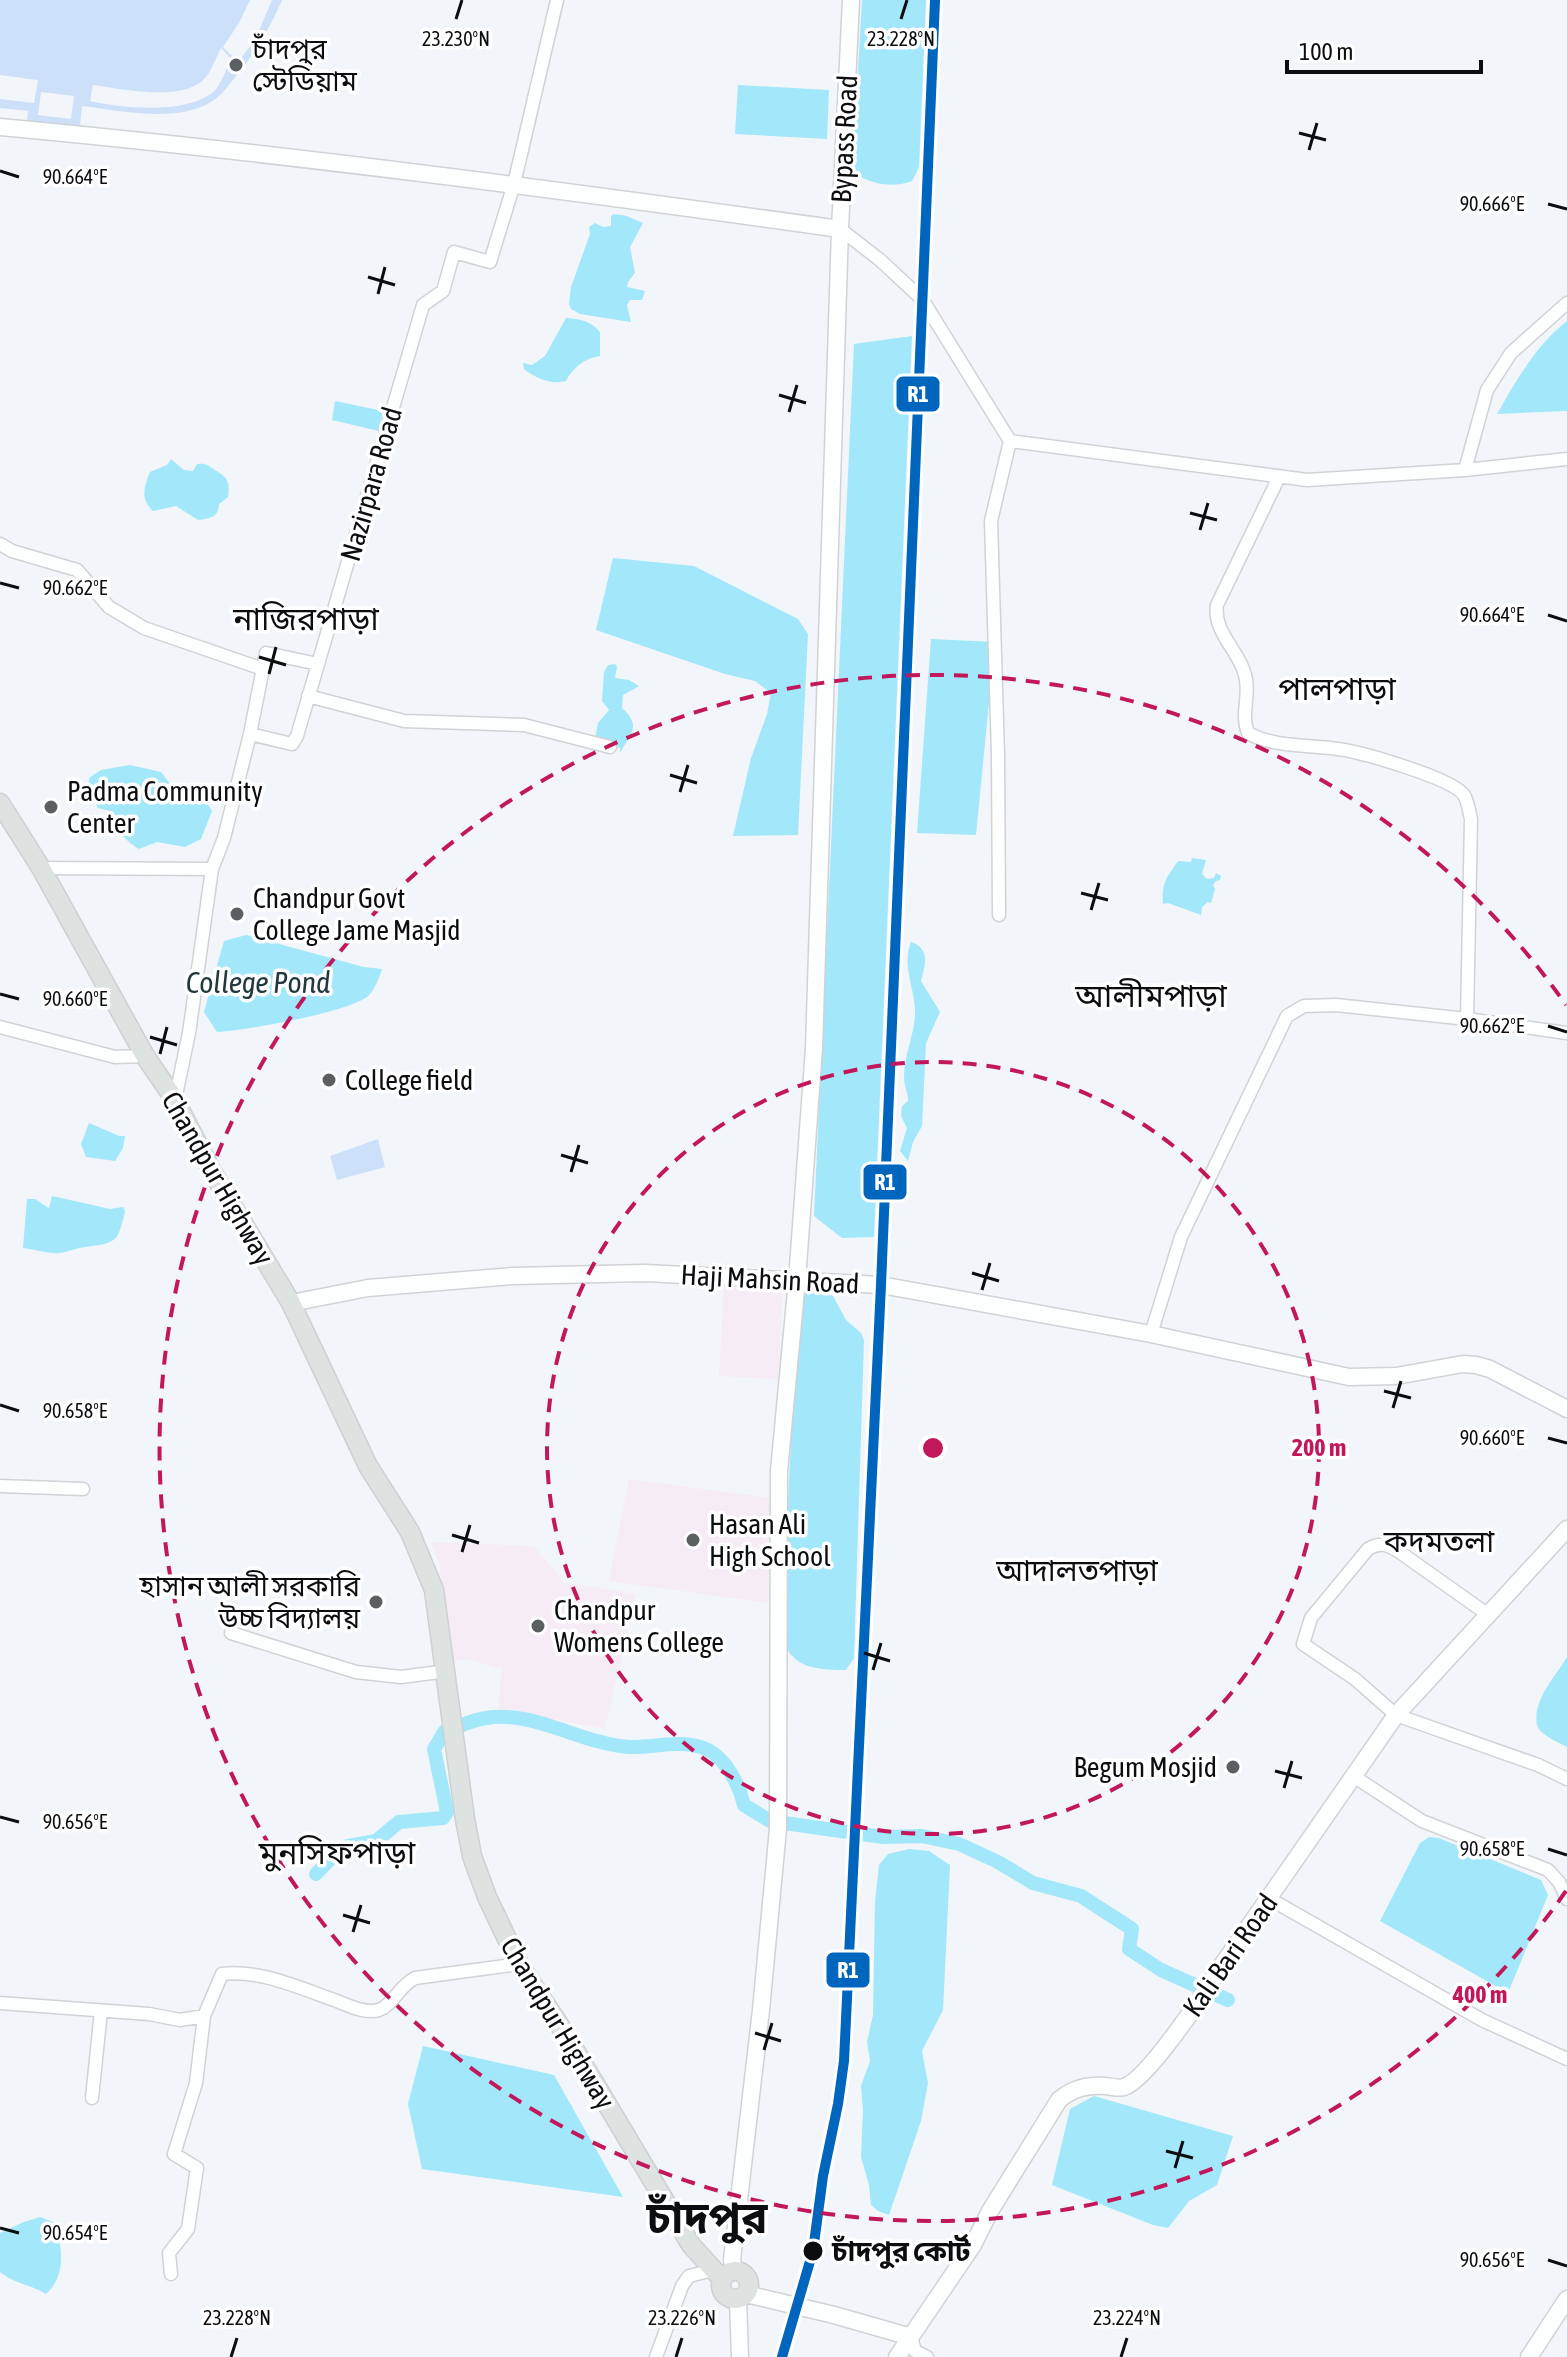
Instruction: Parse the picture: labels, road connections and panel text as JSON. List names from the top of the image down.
{
  "streets": {
    "main road": ["Chandpur Highway"],
    "street": [
      "Bypass Road",
      "Nazirpara Road",
      "Haji Mahsin Road",
      "Kali Bari Road"
    ]
  },
  "crossings": [
    ["Bypass Road", "Chandpur Highway"],
    ["Bypass Road", "Haji Mahsin Road"],
    ["Chandpur Highway", "Haji Mahsin Road"]
  ],
  "districts": [
    "নাজিরপাড়া",
    "পালপাড়া",
    "আলীমপাড়া",
    "কদমতলা",
    "আদালতপাড়া",
    "মুনসিফপাড়া",
    "চাঁদপুর"
  ],
  "water": ["College Pond"],
  "places": [
    "চাঁদপুর স্টেডিয়াম",
    "Padma Community Center",
    "Chandpur Govt College Jame Masjid",
    "College field",
    "Hasan Ali High School",
    "হাসান আলী সরকারি উচ্চ বিদ্যালয়",
    "Chandpur Womens College",
    "Begum Mosjid",
    "চাঁদপুর কোর্ট"
  ],
  "lines": ["transit line R1"],
  "scale_bar": "100 m",
  "coordinates": [
    "23.230°N",
    "23.228°N",
    "90.664°E",
    "90.666°E",
    "90.662°E",
    "90.660°E",
    "90.658°E",
    "90.656°E",
    "90.654°E",
    "23.226°N",
    "23.224°N"
  ],
  "rings": ["200 m", "400 m"]
}
